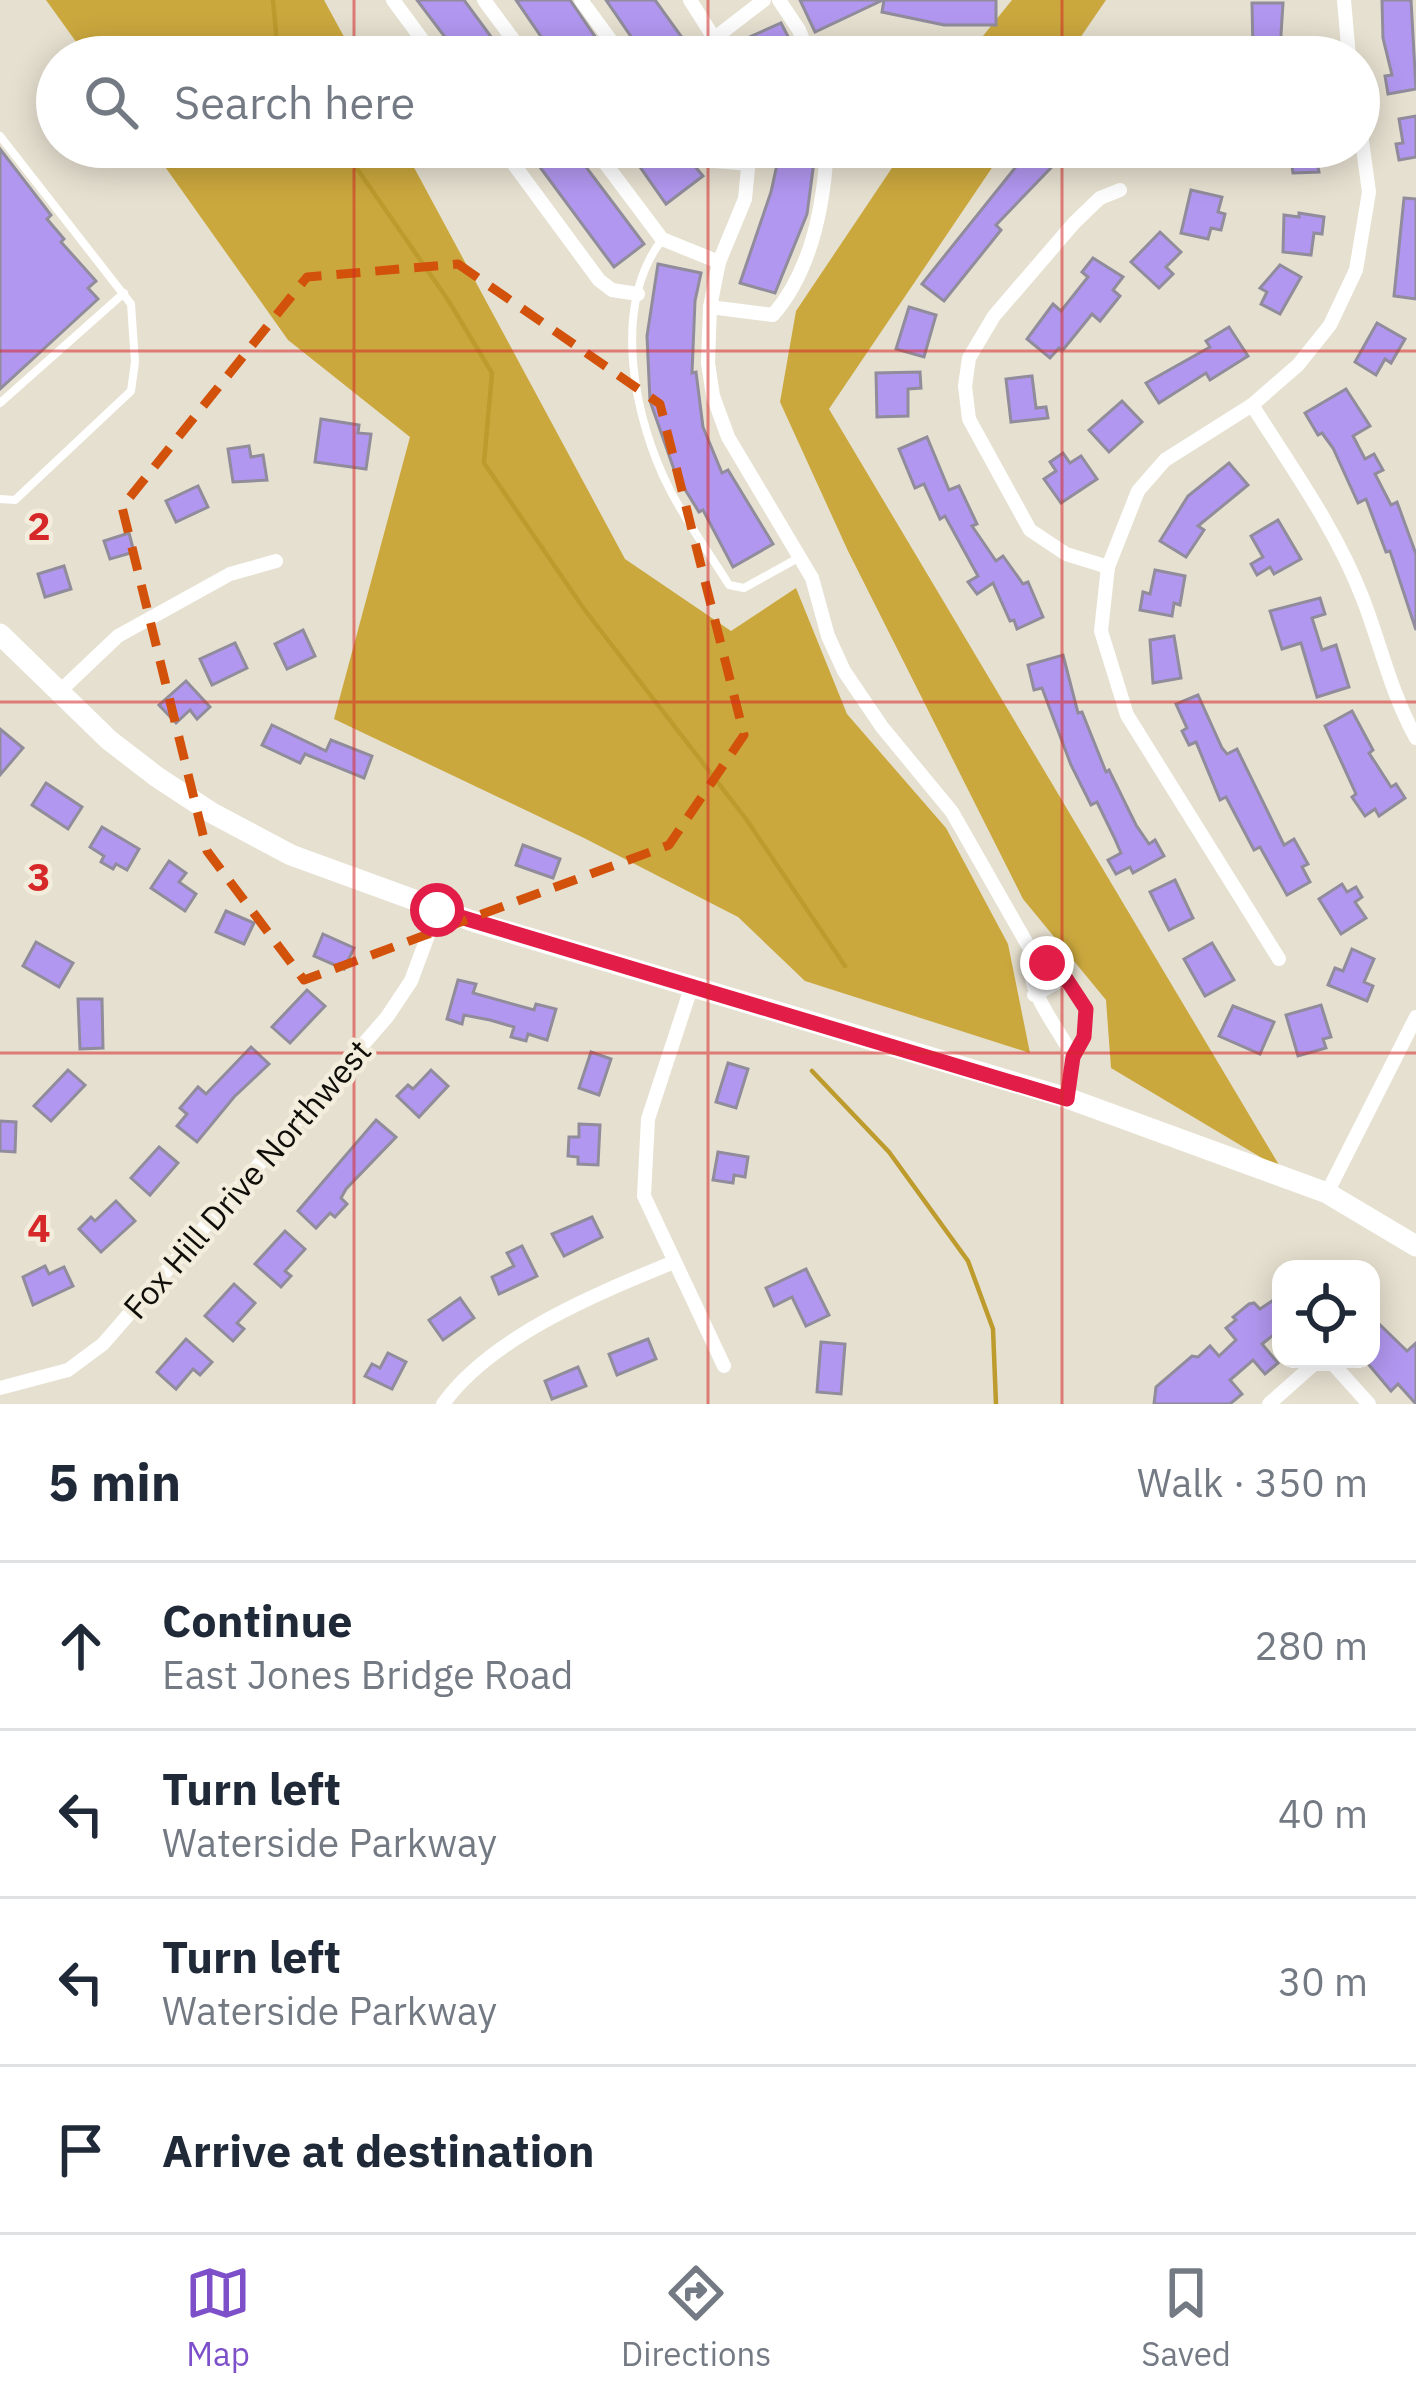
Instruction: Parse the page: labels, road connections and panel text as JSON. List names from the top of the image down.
{
  "streets": {
    "street": ["Fox Hill Drive Northwest"]
  },
  "page": {
    "search": "Search here",
    "heading": ["5 min", "Walk · 350 m"],
    "list": [
      ["Continue", "East Jones Bridge Road", "280 m"],
      ["Turn left", "Waterside Parkway", "40 m"],
      ["Turn left", "Waterside Parkway", "30 m"],
      "Arrive at destination"
    ],
    "nav": ["Map", "Directions", "Saved"]
  },
  "grid": {
    "rows": ["2", "3", "4"]
  }
}
